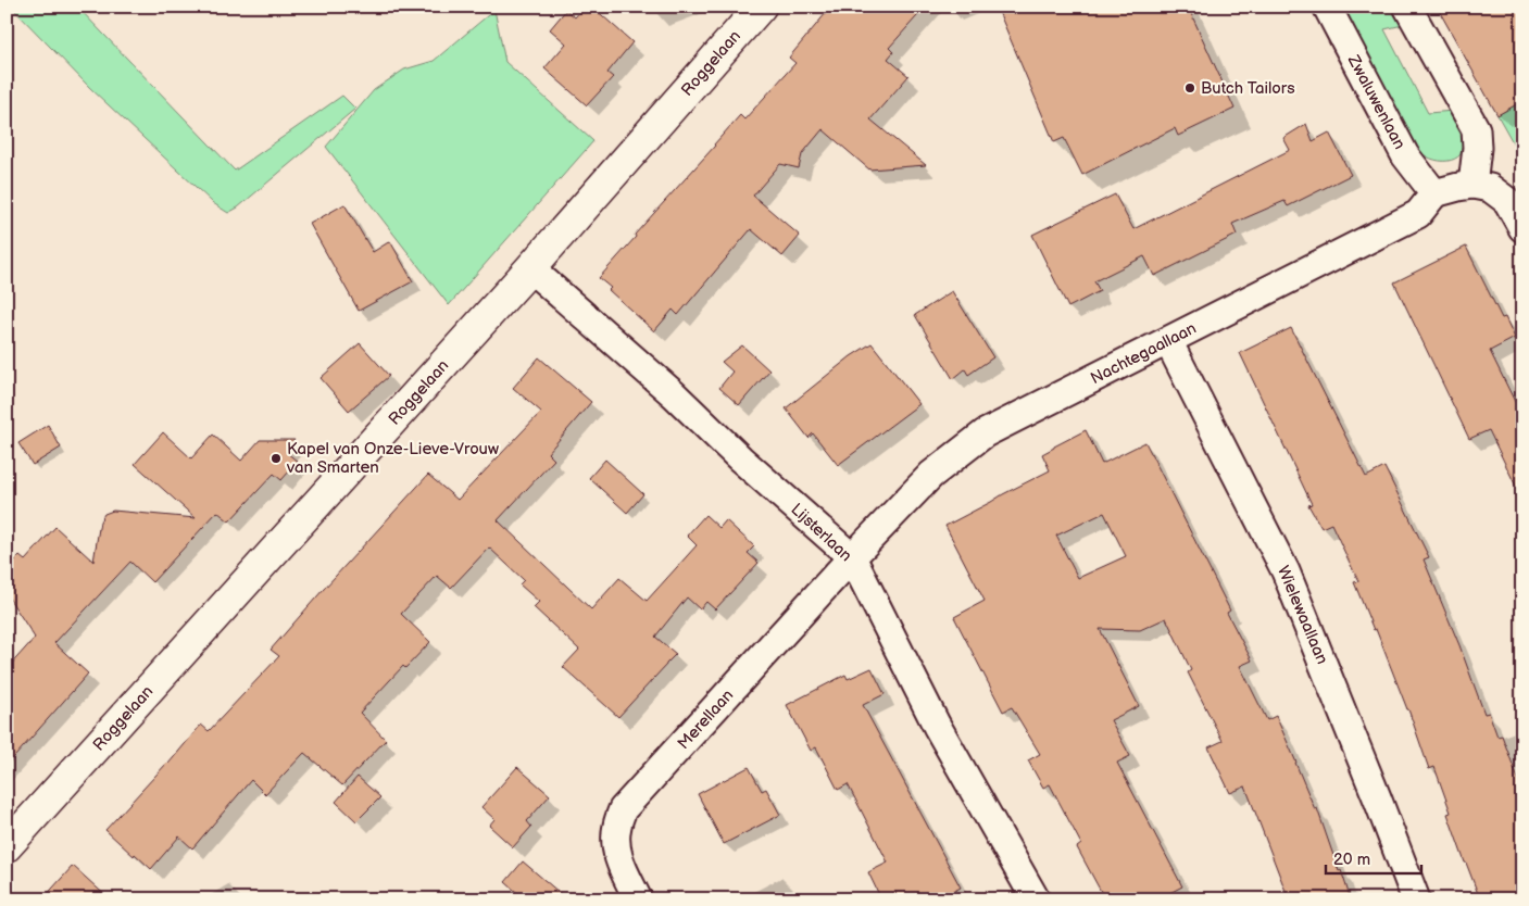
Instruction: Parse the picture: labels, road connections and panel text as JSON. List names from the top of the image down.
{
  "streets": {
    "street": [
      "Roggelaan",
      "Zwaluwenlaan",
      "Nachtegaallaan",
      "Lijsterlaan",
      "Wielewaallaan",
      "Merellaan"
    ]
  },
  "crossings": [
    ["Roggelaan", "Lijsterlaan"],
    ["Zwaluwenlaan", "Nachtegaallaan"],
    ["Nachtegaallaan", "Lijsterlaan"],
    ["Nachtegaallaan", "Wielewaallaan"],
    ["Nachtegaallaan", "Merellaan"],
    ["Lijsterlaan", "Merellaan"]
  ],
  "places": ["Butch Tailors", "Kapel van Onze-Lieve-Vrouw van Smarten"],
  "scale_bar": "20 m"
}
